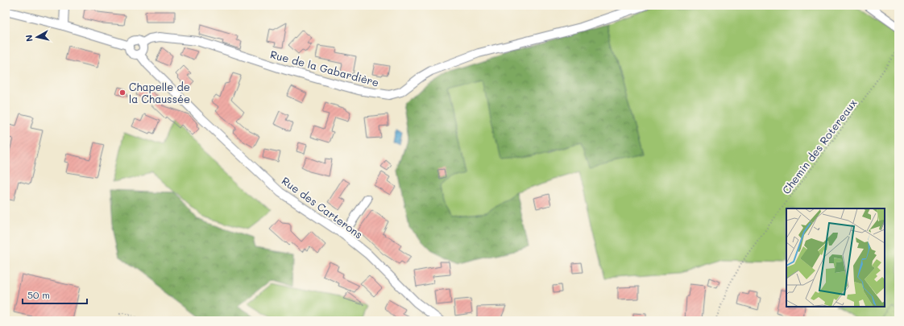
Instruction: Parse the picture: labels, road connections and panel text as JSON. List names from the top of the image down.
{
  "streets": {
    "street": ["Rue de la Gabardière", "Rue des Carterons"],
    "path": ["Chemin des Rotereaux"]
  },
  "crossings": [
    ["Rue de la Gabardière", "Rue des Carterons"]
  ],
  "places": ["Chapelle de la Chaussée"],
  "scale_bar": "50 m",
  "north": "left"
}
